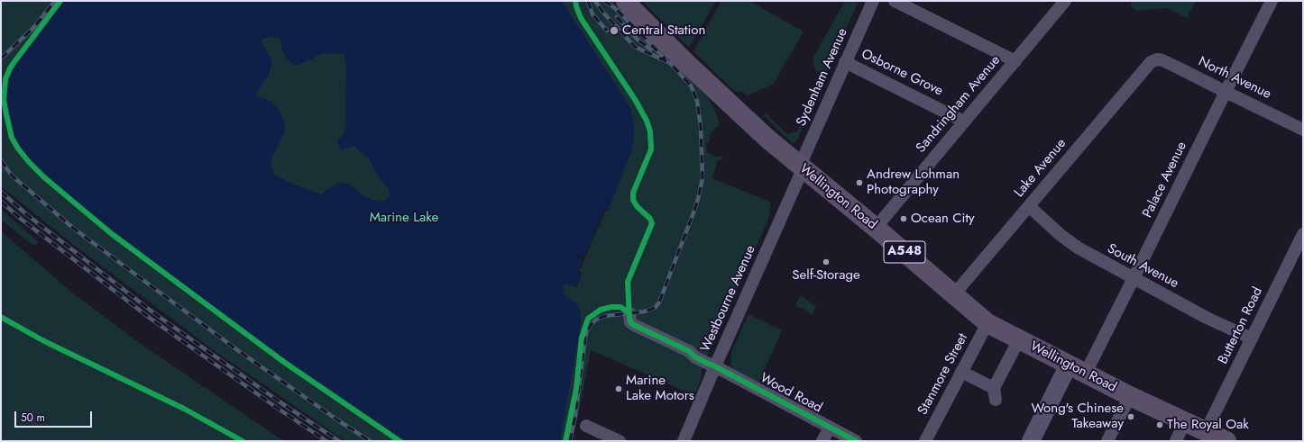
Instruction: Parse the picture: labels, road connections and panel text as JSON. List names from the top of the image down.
{
  "streets": {
    "main road": ["Wellington Road", "A548"],
    "street": [
      "Osborne Grove",
      "Sydenham Avenue",
      "North Avenue",
      "Sandringham Avenue",
      "Lake Avenue",
      "Palace Avenue",
      "South Avenue",
      "Westbourne Avenue",
      "Butterton Road",
      "Stanmore Street",
      "Wood Road"
    ]
  },
  "crossings": [
    ["Osborne Grove", "Sydenham Avenue"],
    ["Osborne Grove", "Sandringham Avenue"],
    ["Sydenham Avenue", "Wellington Road"],
    ["Sydenham Avenue", "Westbourne Avenue"],
    ["North Avenue", "Lake Avenue"],
    ["North Avenue", "Palace Avenue"],
    ["Sandringham Avenue", "Wellington Road"],
    ["Lake Avenue", "Wellington Road"],
    ["Lake Avenue", "South Avenue"],
    ["Palace Avenue", "Wellington Road"],
    ["Palace Avenue", "South Avenue"],
    ["Wellington Road", "Westbourne Avenue"],
    ["Wellington Road", "Butterton Road"],
    ["Wellington Road", "Stanmore Street"],
    ["South Avenue", "Butterton Road"],
    ["Westbourne Avenue", "Wood Road"]
  ],
  "parks": ["Marine Lake"],
  "places": [
    "Central Station",
    "Andrew Lohman Photography",
    "Ocean City",
    "Self-Storage",
    "Marine Lake Motors",
    "Wong's Chinese Takeaway",
    "The Royal Oak"
  ],
  "scale_bar": "50 m"
}
